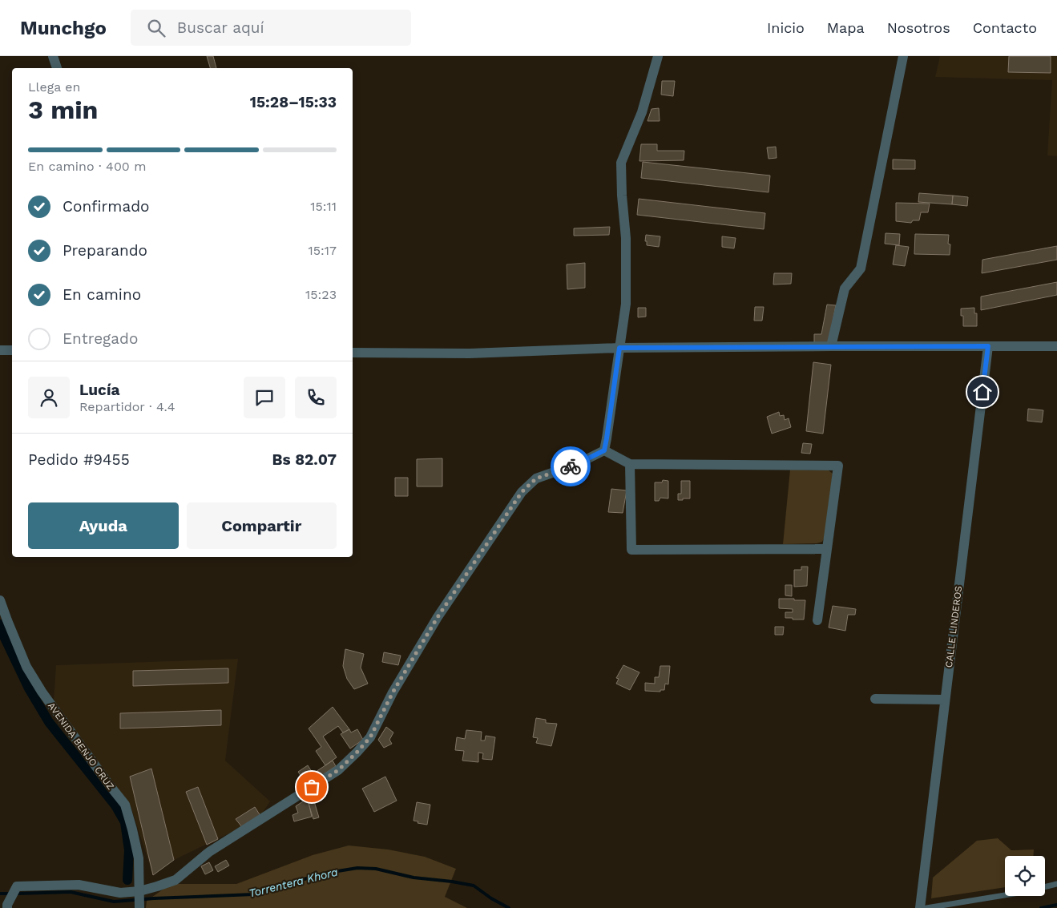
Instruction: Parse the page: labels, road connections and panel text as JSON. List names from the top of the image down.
{
  "streets": {
    "street": ["CALLE LINDEROS", "AVENIDA BENJO CRUZ"]
  },
  "water": ["Torrentera Khora"],
  "page": {
    "header": "Munchgo",
    "search": "Buscar aquí",
    "nav": [
      "Inicio",
      "Mapa",
      "Nosotros",
      "Contacto"
    ],
    "heading": ["3 min", "Llega en", "15:28–15:33"],
    "panel": [
      "Lucía",
      "Repartidor · 4.4",
      "Pedido #9455",
      "Bs 82.07"
    ],
    "bar": "En camino · 400 m",
    "list": [
      ["Confirmado", "15:11"],
      ["Preparando", "15:17"],
      ["En camino", "15:23"],
      "Entregado"
    ],
    "buttons": ["Ayuda", "Compartir"]
  }
}
